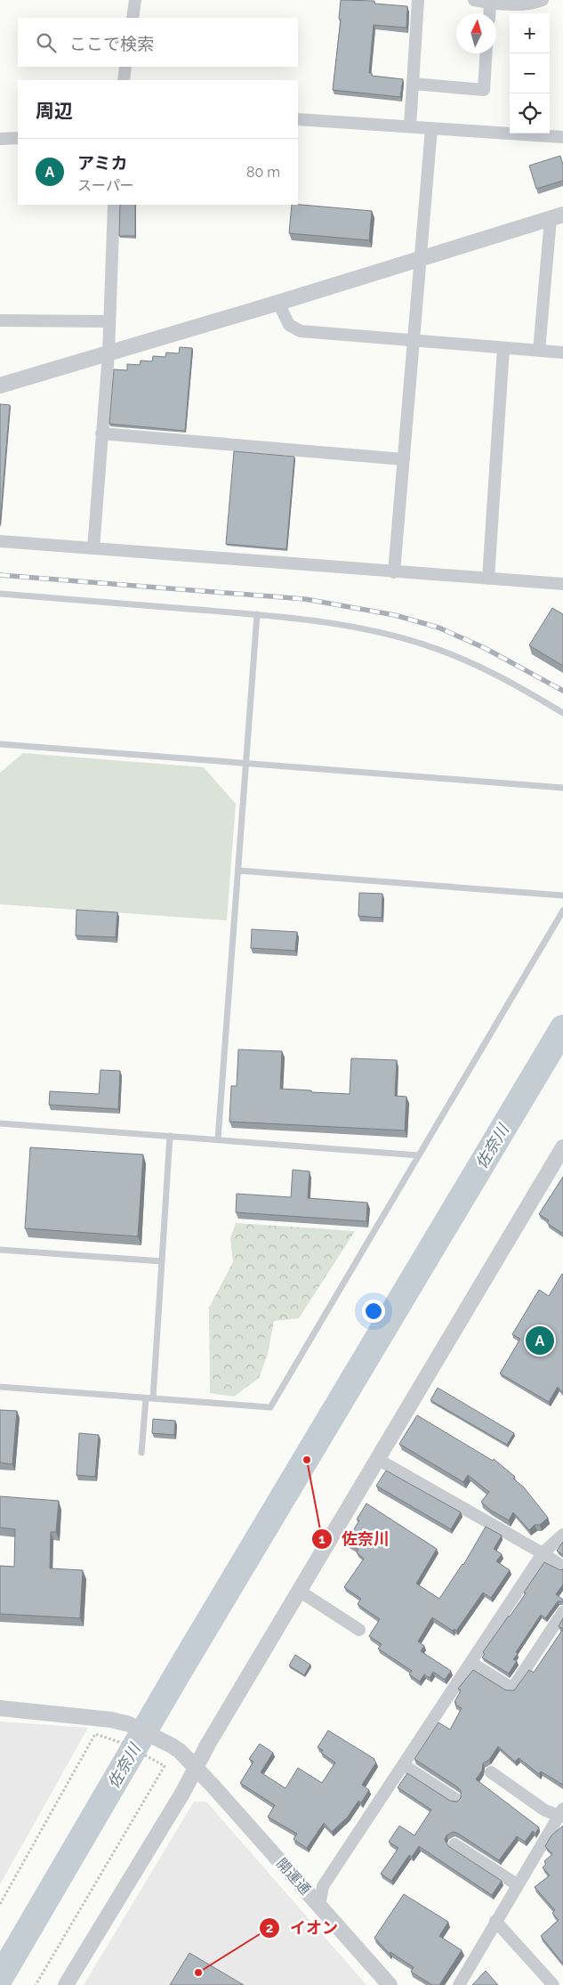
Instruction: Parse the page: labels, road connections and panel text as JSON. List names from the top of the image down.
{
  "streets": {
    "street": ["開運通"]
  },
  "water": ["佐奈川"],
  "places": ["佐奈川", "イオン"],
  "north": "top",
  "page": {
    "map_buttons": ["+", "−"],
    "search": "ここで検索",
    "heading": "周辺",
    "list": [
      {
        "mark": "A",
        "name": "アミカ",
        "note": "スーパー",
        "value": "80 m"
      }
    ],
    "pins": "A"
  }
}
